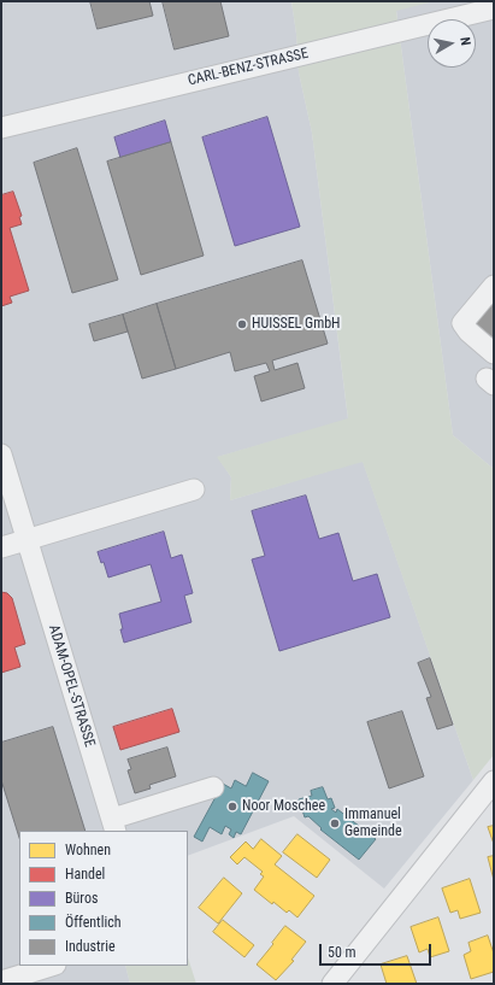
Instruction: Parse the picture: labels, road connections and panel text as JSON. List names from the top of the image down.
{
  "streets": {
    "street": ["CARL-BENZ-STRASSE", "ADAM-OPEL-STRASSE"]
  },
  "places": ["HUISSEL GmbH", "Noor Moschee", "Immanuel Gemeinde"],
  "legend": [
    "Wohnen",
    "Handel",
    "Büros",
    "Öffentlich",
    "Industrie"
  ],
  "scale_bar": "50 m",
  "north": "right"
}
